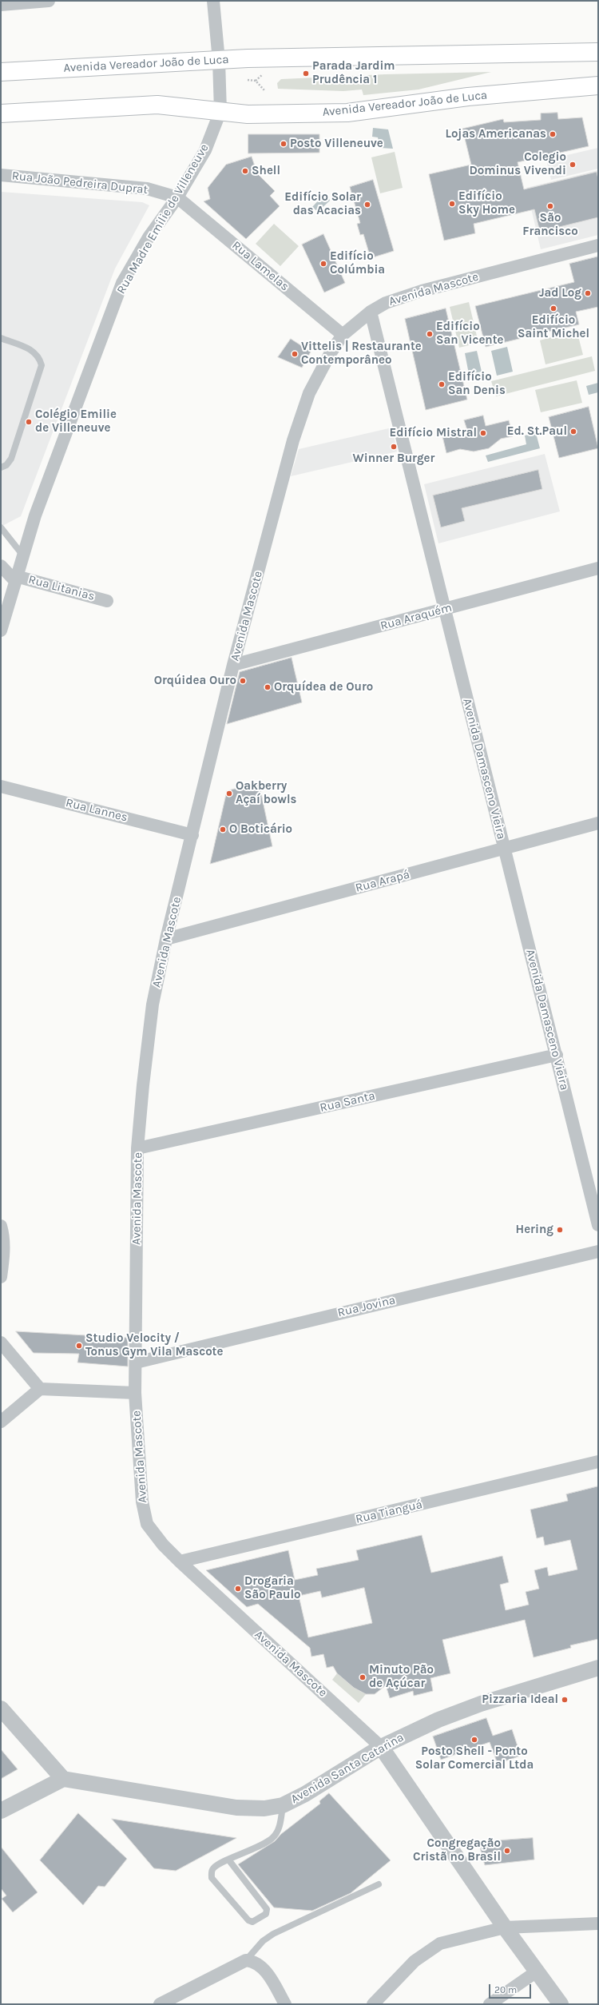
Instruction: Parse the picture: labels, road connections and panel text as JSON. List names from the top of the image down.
{
  "streets": {
    "main road": ["Avenida Vereador João de Luca"],
    "street": [
      "Rua João Pedreira Duprat",
      "Rua Madre Emilie de Villeneuve",
      "Rua Lamelas",
      "Avenida Mascote",
      "Rua Litanias",
      "Rua Araquém",
      "Avenida Damasceno Vieira",
      "Rua Lannes",
      "Rua Arapá",
      "Rua Santa",
      "Rua Jovina",
      "Rua Tianguá",
      "Avenida Santa Catarina"
    ]
  },
  "crossings": [
    ["Avenida Vereador João de Luca", "Rua Madre Emilie de Villeneuve"],
    ["Rua João Pedreira Duprat", "Rua Madre Emilie de Villeneuve"],
    ["Rua João Pedreira Duprat", "Rua Lamelas"],
    ["Rua Madre Emilie de Villeneuve", "Rua Lamelas"],
    ["Rua Madre Emilie de Villeneuve", "Rua Litanias"],
    ["Rua Lamelas", "Avenida Mascote"],
    ["Avenida Mascote", "Rua Araquém"],
    ["Avenida Mascote", "Avenida Damasceno Vieira"],
    ["Avenida Mascote", "Rua Lannes"],
    ["Avenida Mascote", "Rua Arapá"],
    ["Avenida Mascote", "Rua Santa"],
    ["Avenida Mascote", "Rua Jovina"],
    ["Avenida Mascote", "Rua Tianguá"],
    ["Avenida Mascote", "Avenida Santa Catarina"],
    ["Rua Araquém", "Avenida Damasceno Vieira"],
    ["Avenida Damasceno Vieira", "Rua Arapá"],
    ["Avenida Damasceno Vieira", "Rua Santa"]
  ],
  "places": [
    "Parada Jardim Prudência 1",
    "Lojas Americanas",
    "Posto Villeneuve",
    "Colegio Dominus Vivendi",
    "Shell",
    "Edifício Sky Home",
    "Edifício Solar das Acacias",
    "São Francisco",
    "Edifício Colúmbia",
    "Jad Log",
    "Edifício Saint Michel",
    "Edifício San Vicente",
    "Vittelis | Restaurante Contemporâneo",
    "Edifício San Denis",
    "Colégio Emilie de Villeneuve",
    "Ed. St.Paul",
    "Edifício Mistral",
    "Winner Burger",
    "Orqúidea Ouro",
    "Orquídea de Ouro",
    "Oakberry Açaí bowls",
    "O Boticário",
    "Hering",
    "Studio Velocity / Tonus Gym Vila Mascote",
    "Drogaria São Paulo",
    "Minuto Pão de Açúcar",
    "Pizzaria Ideal",
    "Posto Shell - Ponto Solar Comercial Ltda",
    "Congregação Cristã no Brasil"
  ],
  "scale_bar": "20 m"
}
